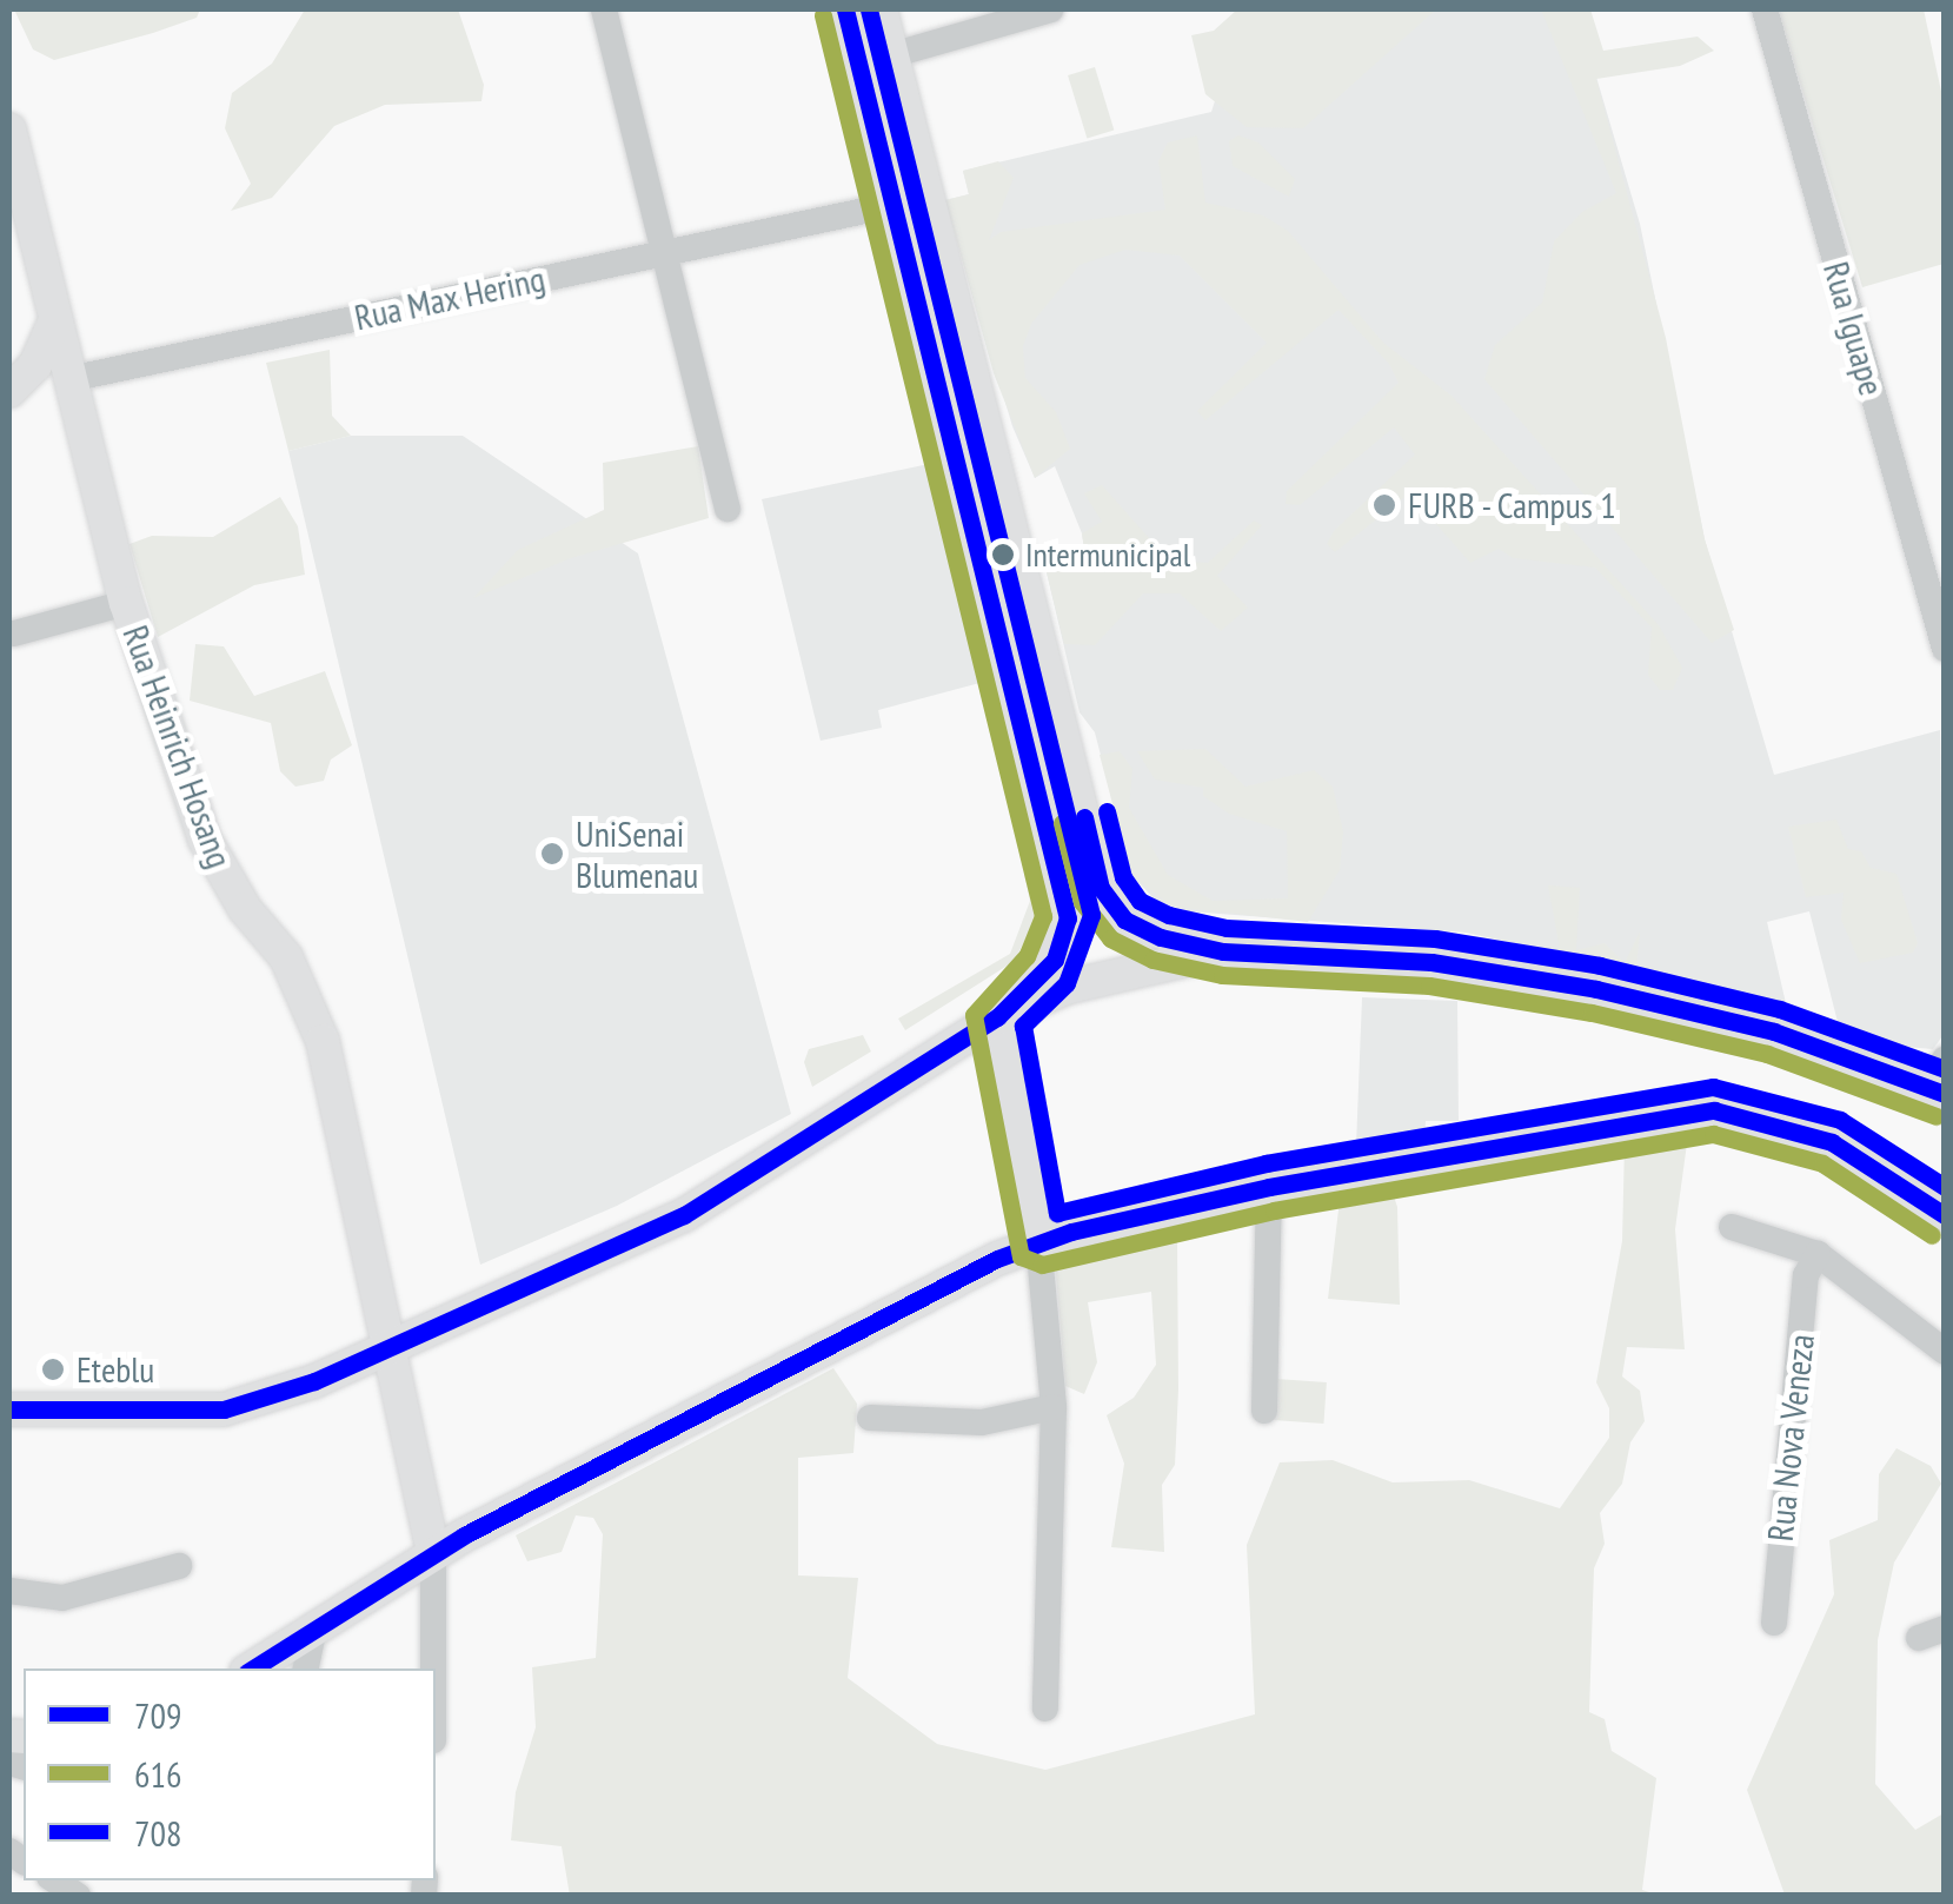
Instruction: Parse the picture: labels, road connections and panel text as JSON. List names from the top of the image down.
{
  "streets": {
    "main road": ["Rua Max Hering", "Rua Heinrich Hosang"],
    "street": ["Rua Iguape", "Rua Nova Veneza"]
  },
  "crossings": [
    ["Rua Max Hering", "Rua Heinrich Hosang"]
  ],
  "places": [
    "FURB - Campus 1",
    "Intermunicipal",
    "UniSenai Blumenau",
    "Eteblu"
  ],
  "lines": ["transit line 709", "transit line 708", "transit line 616"],
  "legend": ["709", "616", "708"]
}
